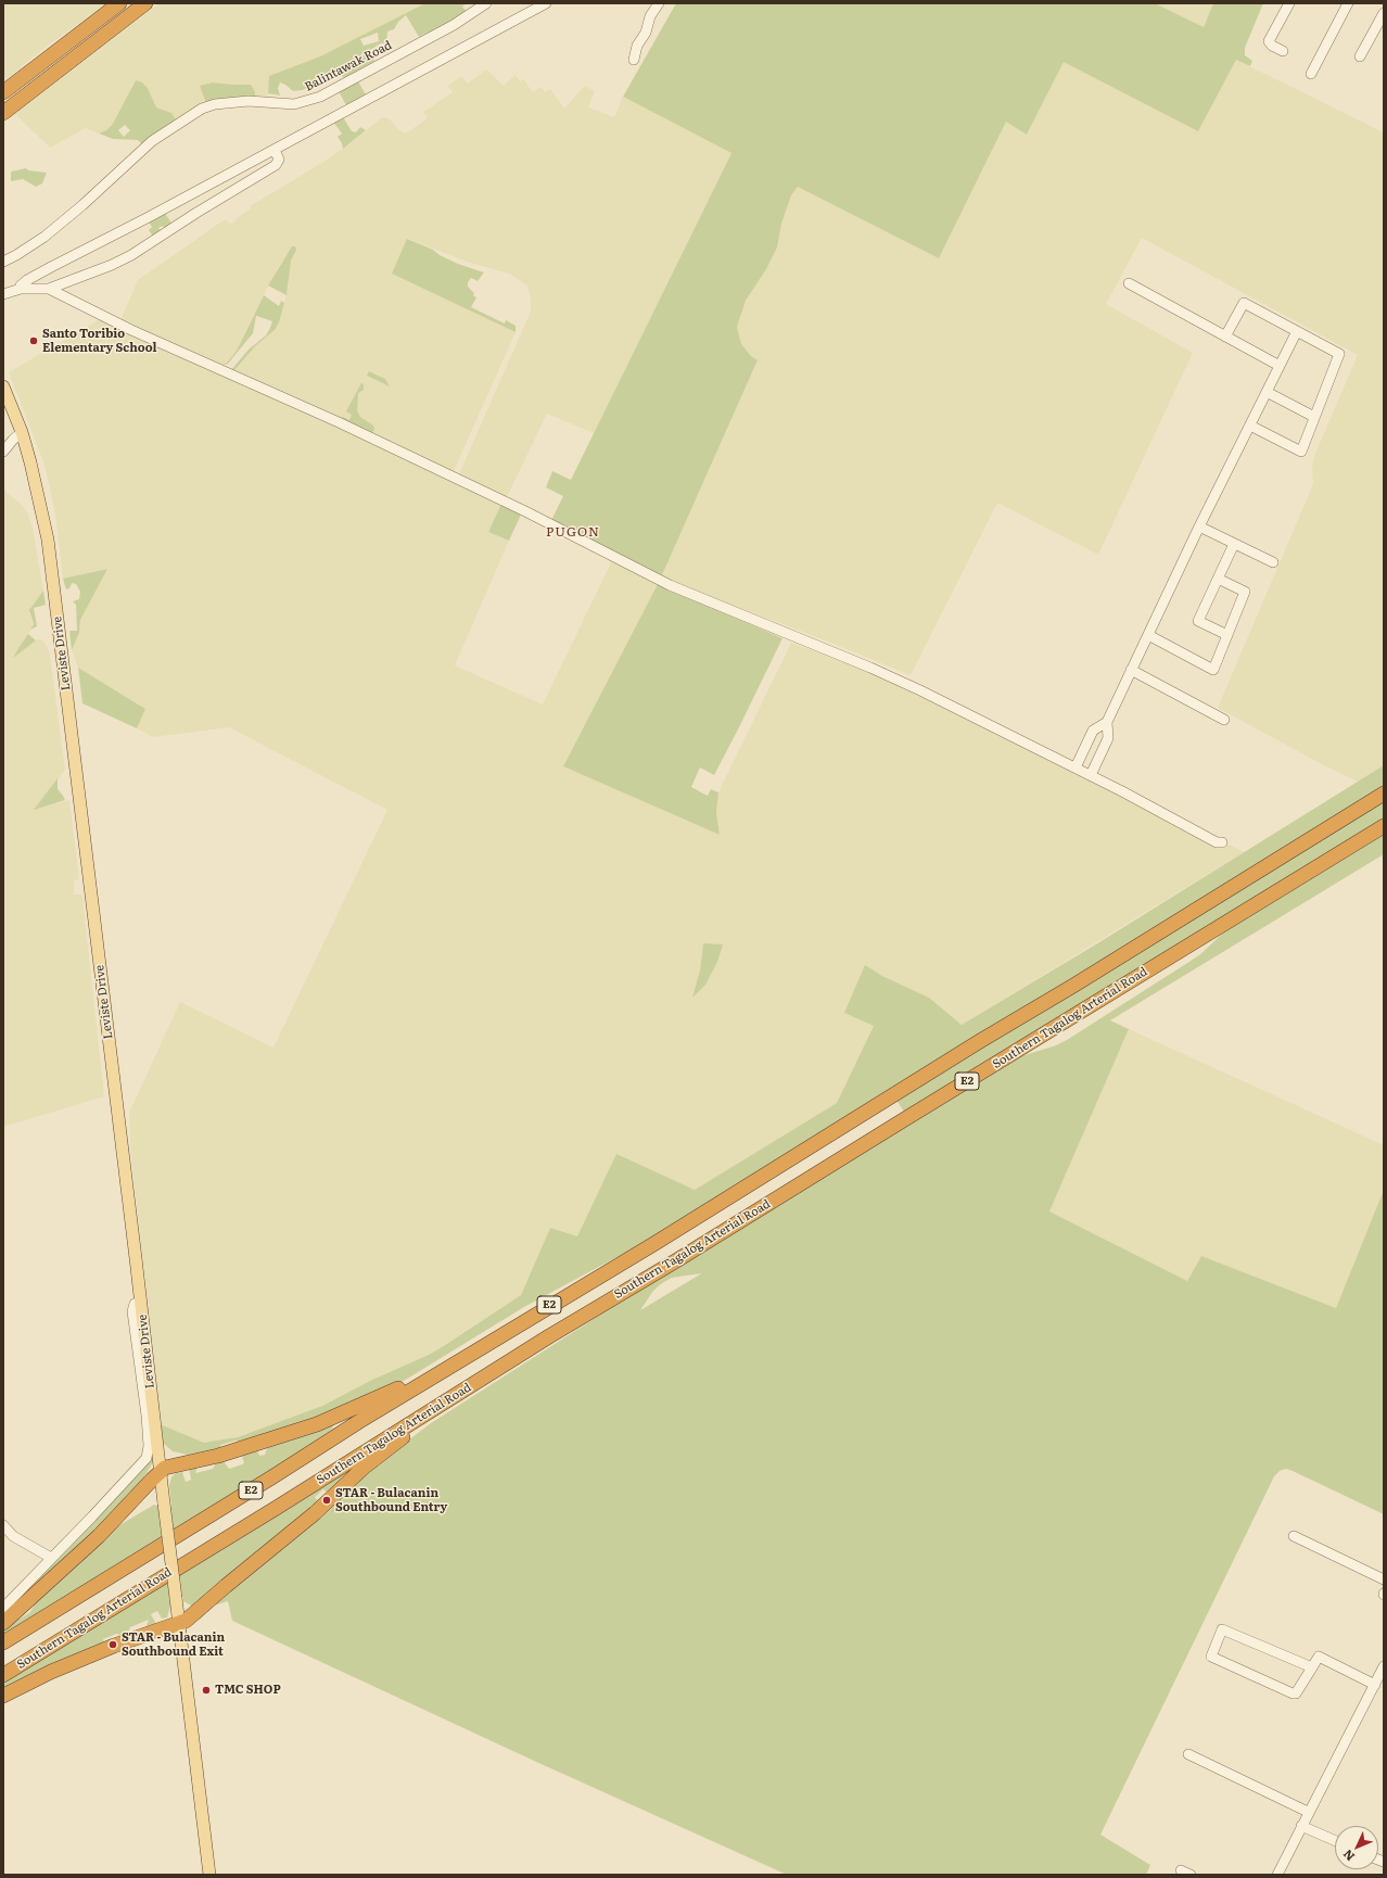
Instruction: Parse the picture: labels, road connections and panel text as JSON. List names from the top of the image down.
{
  "streets": {
    "highway": ["Southern Tagalog Arterial Road", "E2"],
    "main road": ["Leviste Drive"],
    "street": ["Balintawak Road"]
  },
  "districts": ["PUGON"],
  "places": [
    "Santo Toribio Elementary School",
    "STAR - Bulacanin Southbound Entry",
    "STAR - Bulacanin Southbound Exit",
    "TMC SHOP"
  ],
  "north": "bottom left"
}
